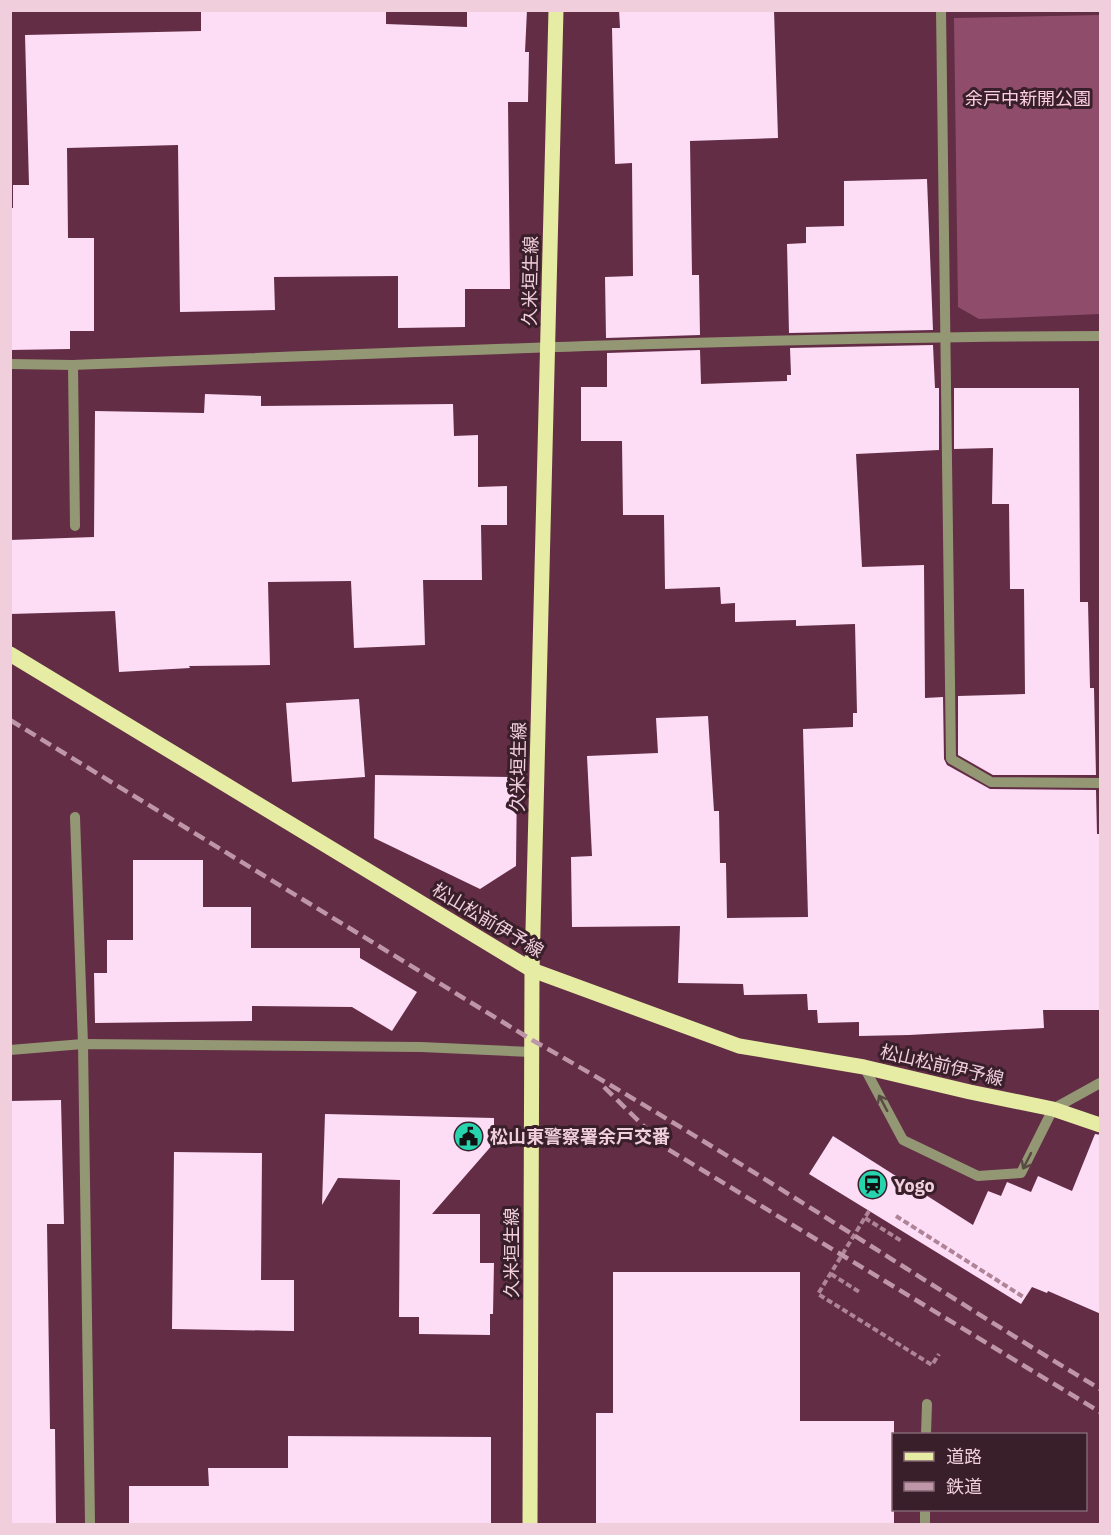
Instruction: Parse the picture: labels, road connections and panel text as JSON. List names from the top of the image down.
{
  "streets": {
    "main road": ["久米垣生線", "松山松前伊予線"]
  },
  "crossings": [
    ["久米垣生線", "松山松前伊予線"]
  ],
  "parks": ["余戸中新開公園"],
  "places": {
    "public building": ["松山東警察署余戸交番"],
    "station": ["Yogo"]
  },
  "legend": ["道路", "鉄道"]
}
